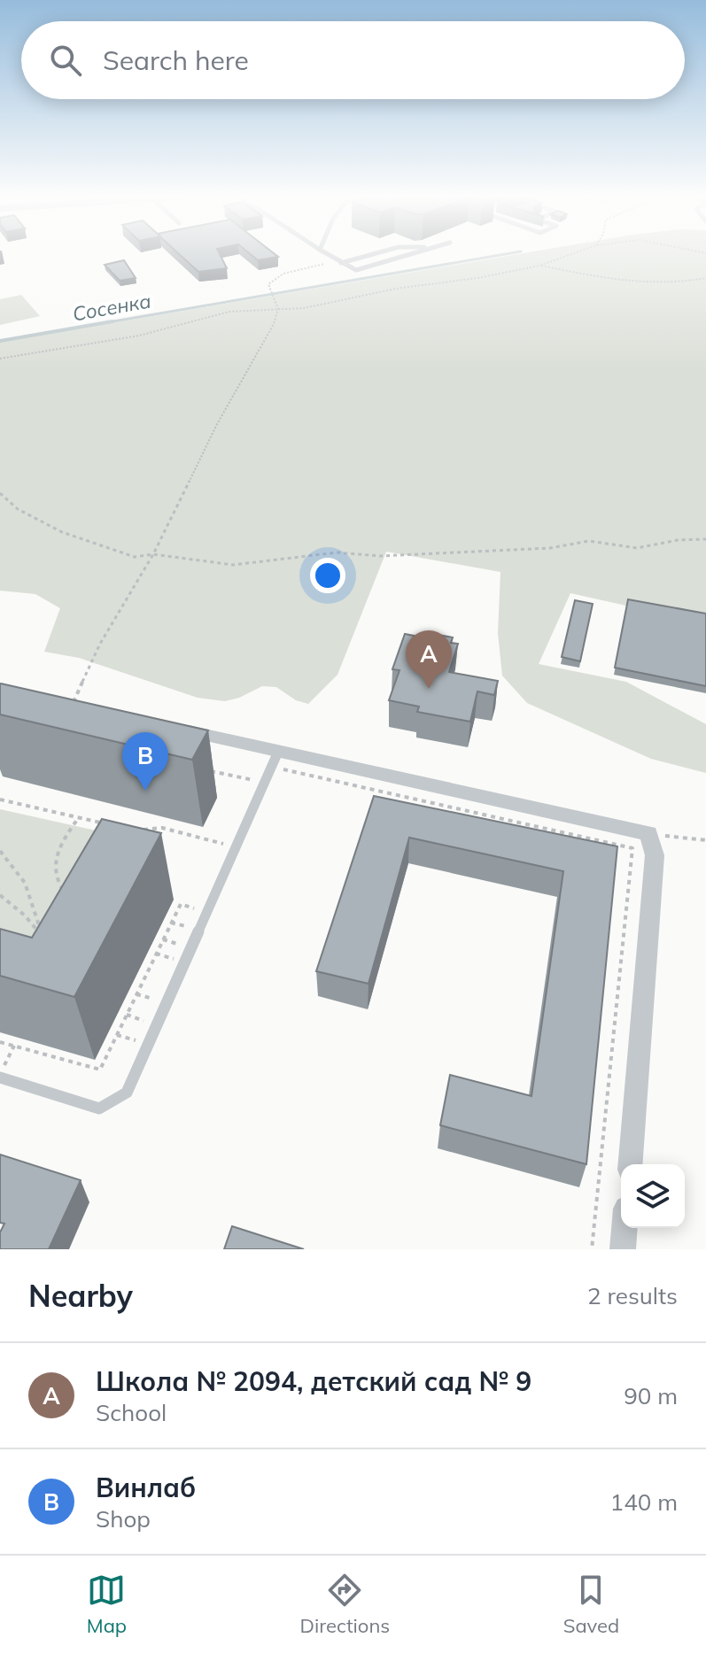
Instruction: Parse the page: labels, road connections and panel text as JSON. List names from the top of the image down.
{
  "water": ["Сосенка"],
  "page": {
    "search": "Search here",
    "pins": ["A", "B"],
    "heading": ["Nearby", "2 results"],
    "list": [
      {
        "mark": "A",
        "name": "Школа № 2094, детский сад № 9",
        "note": "School",
        "value": "90 m"
      },
      {
        "mark": "B",
        "name": "Винлаб",
        "note": "Shop",
        "value": "140 m"
      }
    ],
    "nav": ["Map", "Directions", "Saved"]
  }
}
